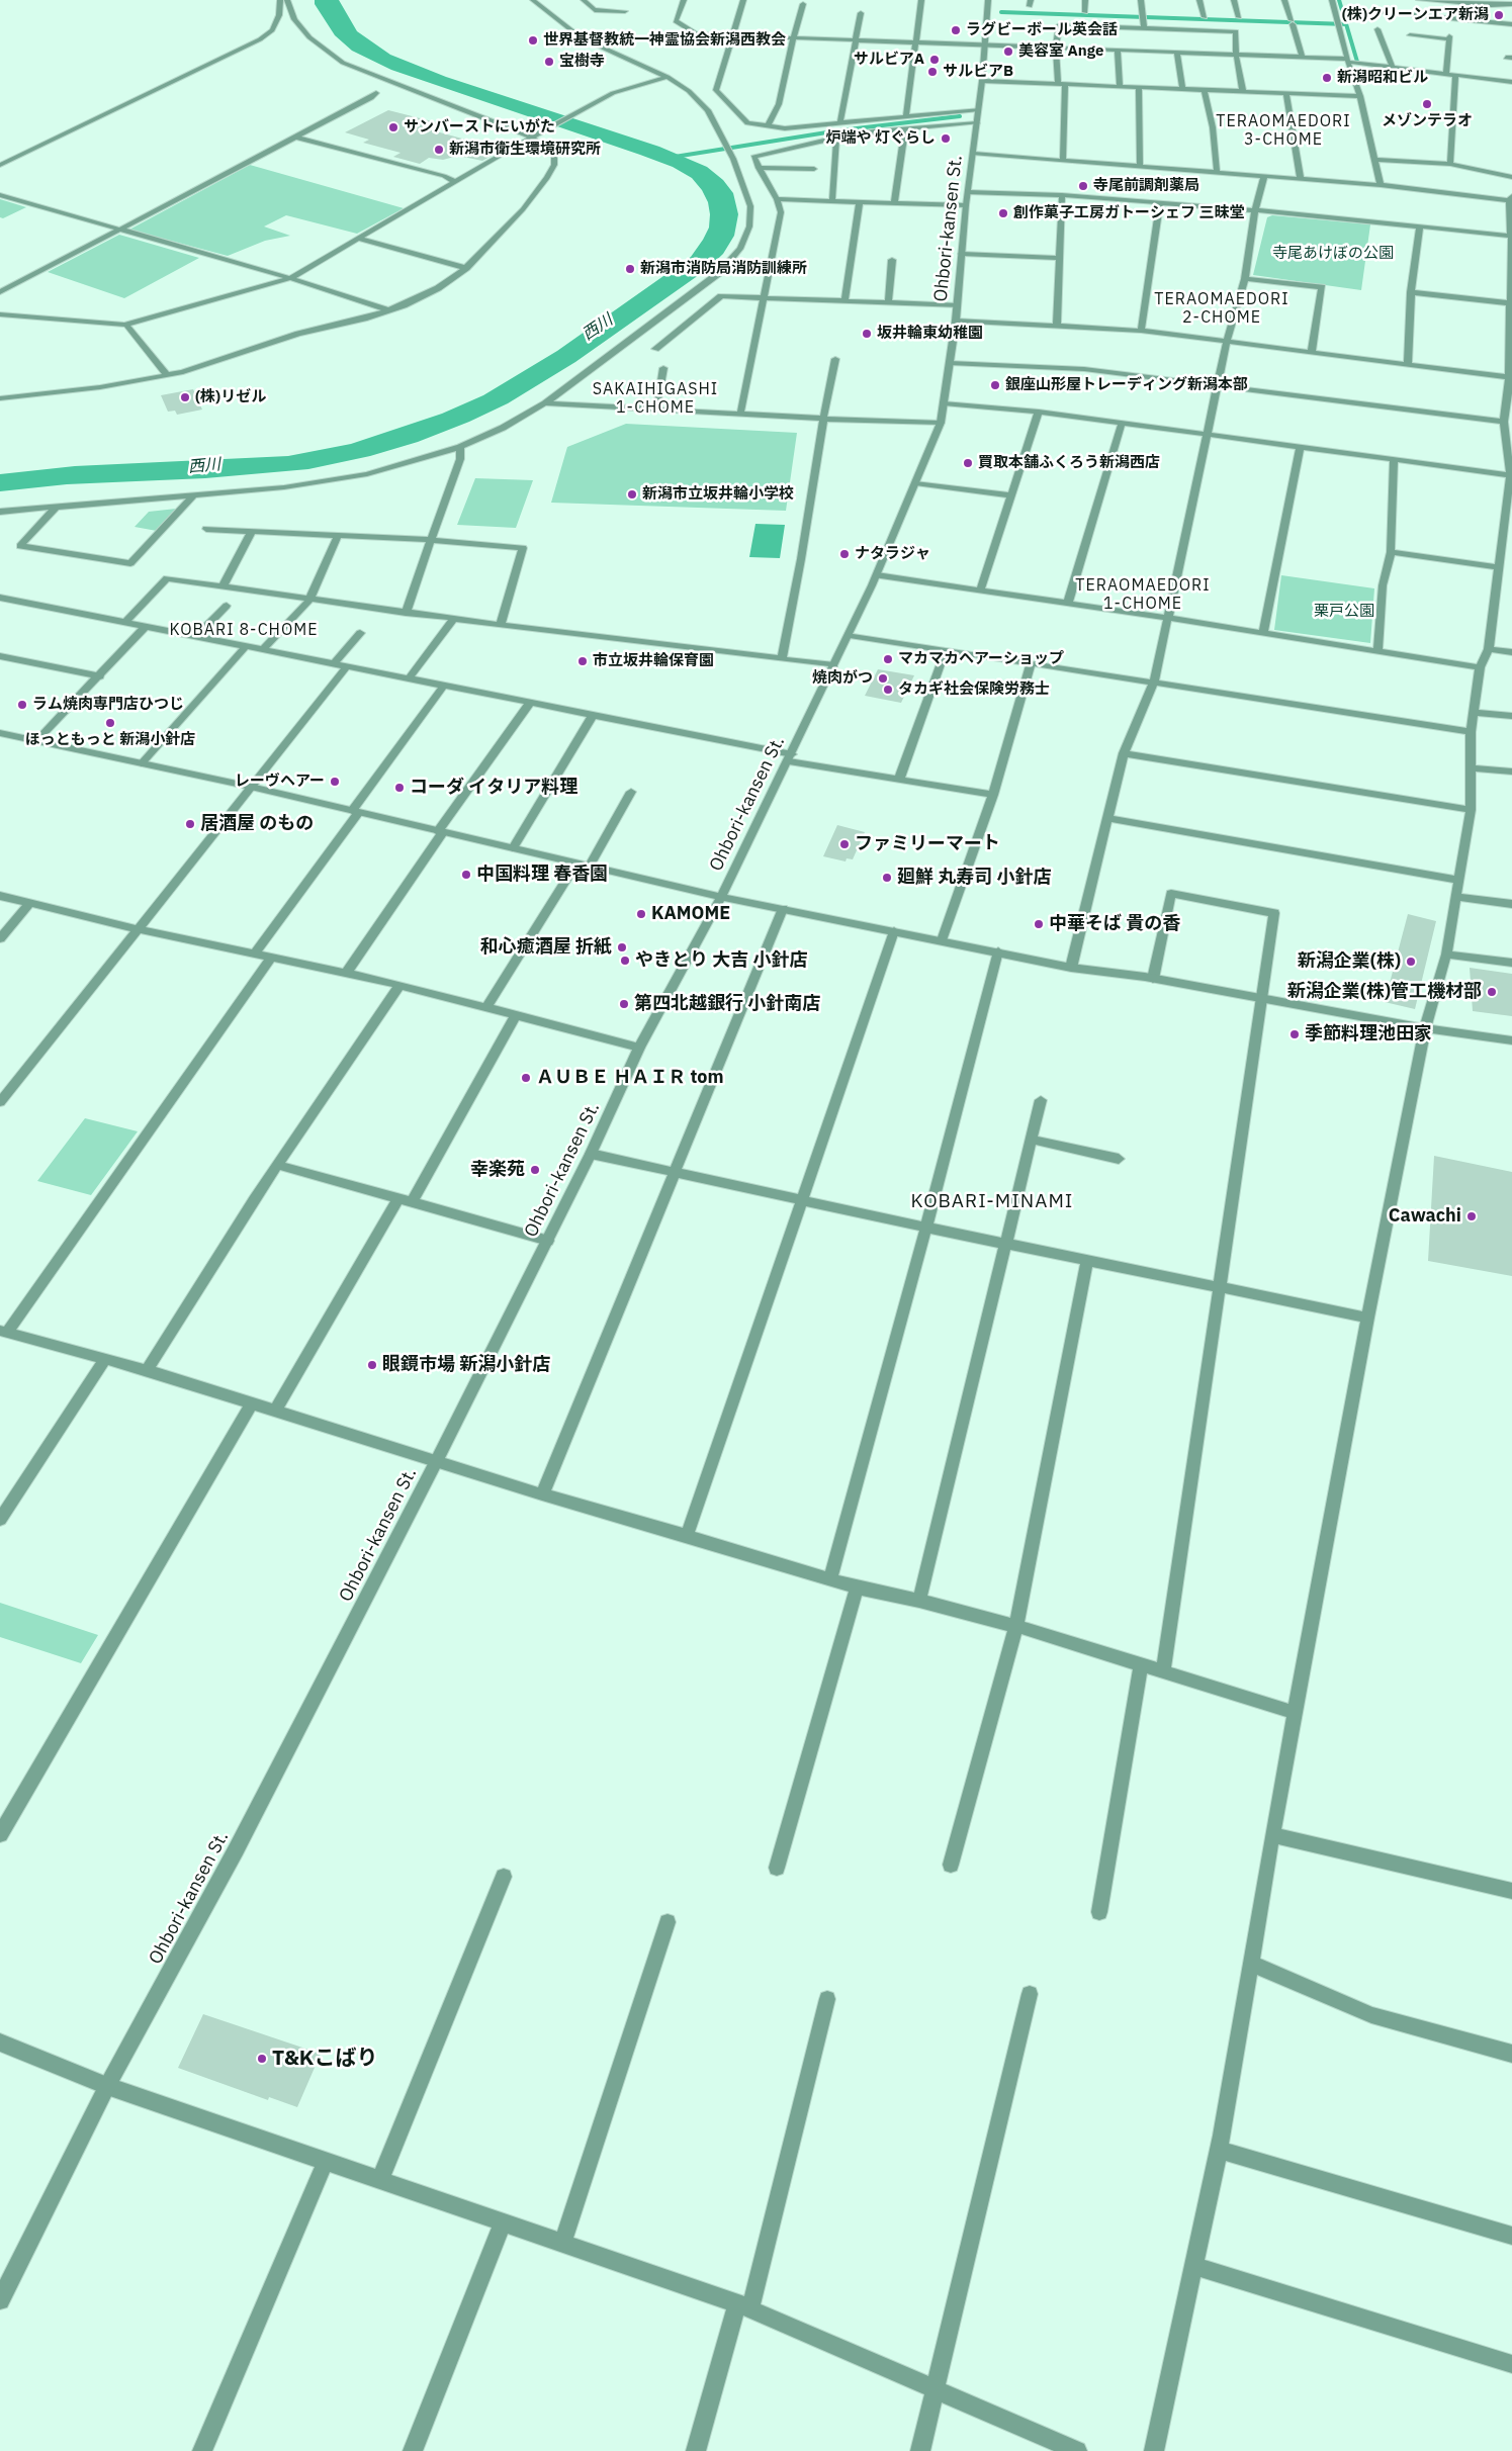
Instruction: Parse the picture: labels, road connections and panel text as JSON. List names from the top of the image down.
{
  "streets": {
    "street": ["Ohbori-kansen St."]
  },
  "districts": [
    "TERAOMAEDORI 3-CHOME",
    "TERAOMAEDORI 2-CHOME",
    "SAKAIHIGASHI 1-CHOME",
    "TERAOMAEDORI 1-CHOME",
    "KOBARI 8-CHOME",
    "KOBARI-MINAMI"
  ],
  "water": ["西川"],
  "parks": ["寺尾あけぼの公園", "栗戸公園"],
  "places": [
    "(株)クリーンエア新潟",
    "ラグビーボール英会話",
    "世界基督教統一神霊協会新潟西教会",
    "美容室 Ange",
    "サルビアA",
    "宝樹寺",
    "サルビアB",
    "新潟昭和ビル",
    "メゾンテラオ",
    "サンバーストにいがた",
    "炉端や 灯ぐらし",
    "新潟市衛生環境研究所",
    "寺尾前調剤薬局",
    "創作菓子工房ガトーシェフ 三昧堂",
    "新潟市消防局消防訓練所",
    "坂井輪東幼稚園",
    "銀座山形屋トレーディング新潟本部",
    "(株)リゼル",
    "買取本舗ふくろう新潟西店",
    "新潟市立坂井輪小学校",
    "ナタラジャ",
    "マカマカヘアーショップ",
    "市立坂井輪保育園",
    "焼肉がつ",
    "タカギ社会保険労務士",
    "ラム焼肉専門店ひつじ",
    "ほっともっと 新潟小針店",
    "レーヴヘアー",
    "コーダ イタリア料理",
    "居酒屋 のもの",
    "ファミリーマート",
    "中国料理 春香園",
    "廻鮮 丸寿司 小針店",
    "KAMOME",
    "中華そば 貴の香",
    "和心癒酒屋 折紙",
    "やきとり 大吉 小針店",
    "新潟企業(株)",
    "新潟企業(株)管工機材部",
    "第四北越銀行 小針南店",
    "季節料理池田家",
    "ＡＵＢＥ ＨＡＩＲ tom",
    "幸楽苑",
    "Cawachi",
    "眼鏡市場 新潟小針店",
    "T&Kこばり"
  ]
}
